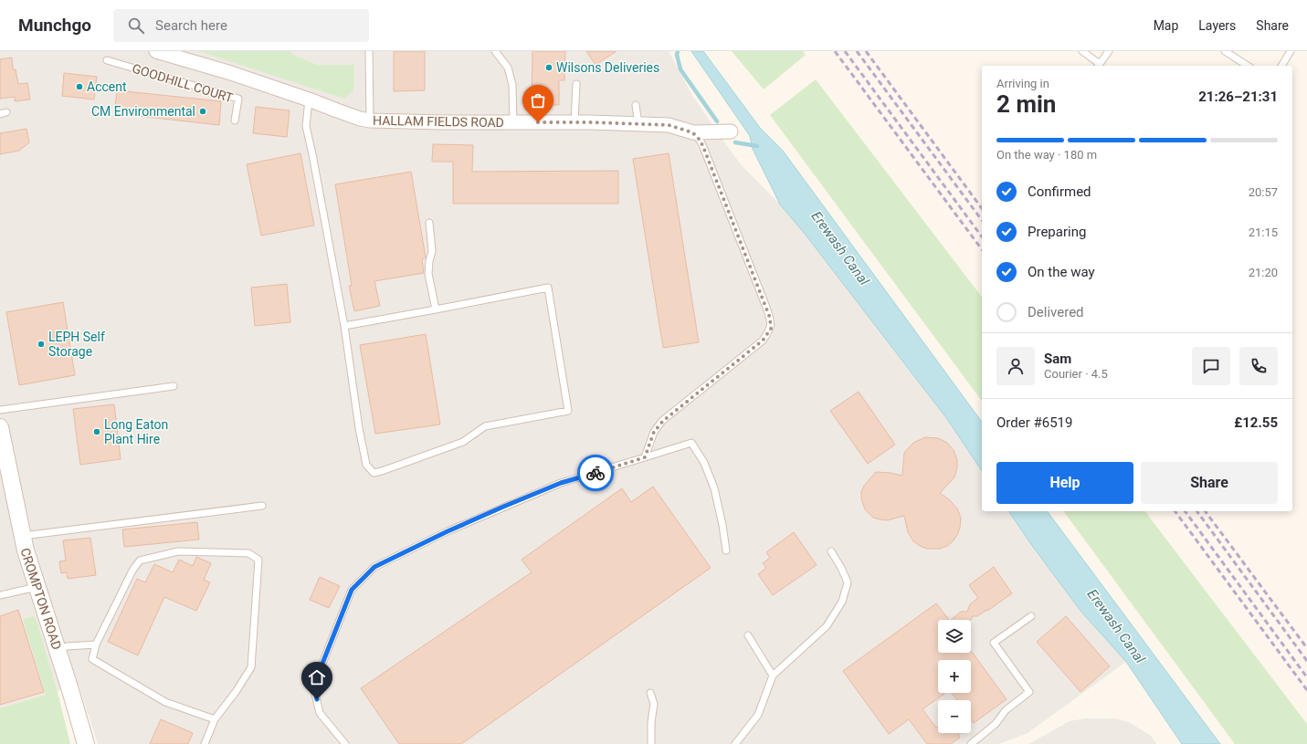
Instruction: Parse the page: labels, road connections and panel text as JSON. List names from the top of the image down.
{
  "streets": {
    "street": ["HALLAM FIELDS ROAD", "CROMPTON ROAD"],
    "lane": ["GOODHILL COURT"]
  },
  "water": ["Erewash Canal"],
  "places": [
    "Wilsons Deliveries",
    "Accent",
    "CM Environmental",
    "LEPH Self Storage",
    "Long Eaton Plant Hire"
  ],
  "page": {
    "header": "Munchgo",
    "search": "Search here",
    "nav": ["Map", "Layers", "Share"],
    "heading": ["2 min", "Arriving in", "21:26–21:31"],
    "panel": [
      "Sam",
      "Courier · 4.5",
      "Order #6519",
      "£12.55"
    ],
    "bar": "On the way · 180 m",
    "list": [
      ["Confirmed", "20:57"],
      ["Preparing", "21:15"],
      ["On the way", "21:20"],
      "Delivered"
    ],
    "buttons": ["Help", "Share"],
    "map_buttons": ["+", "−"]
  }
}
